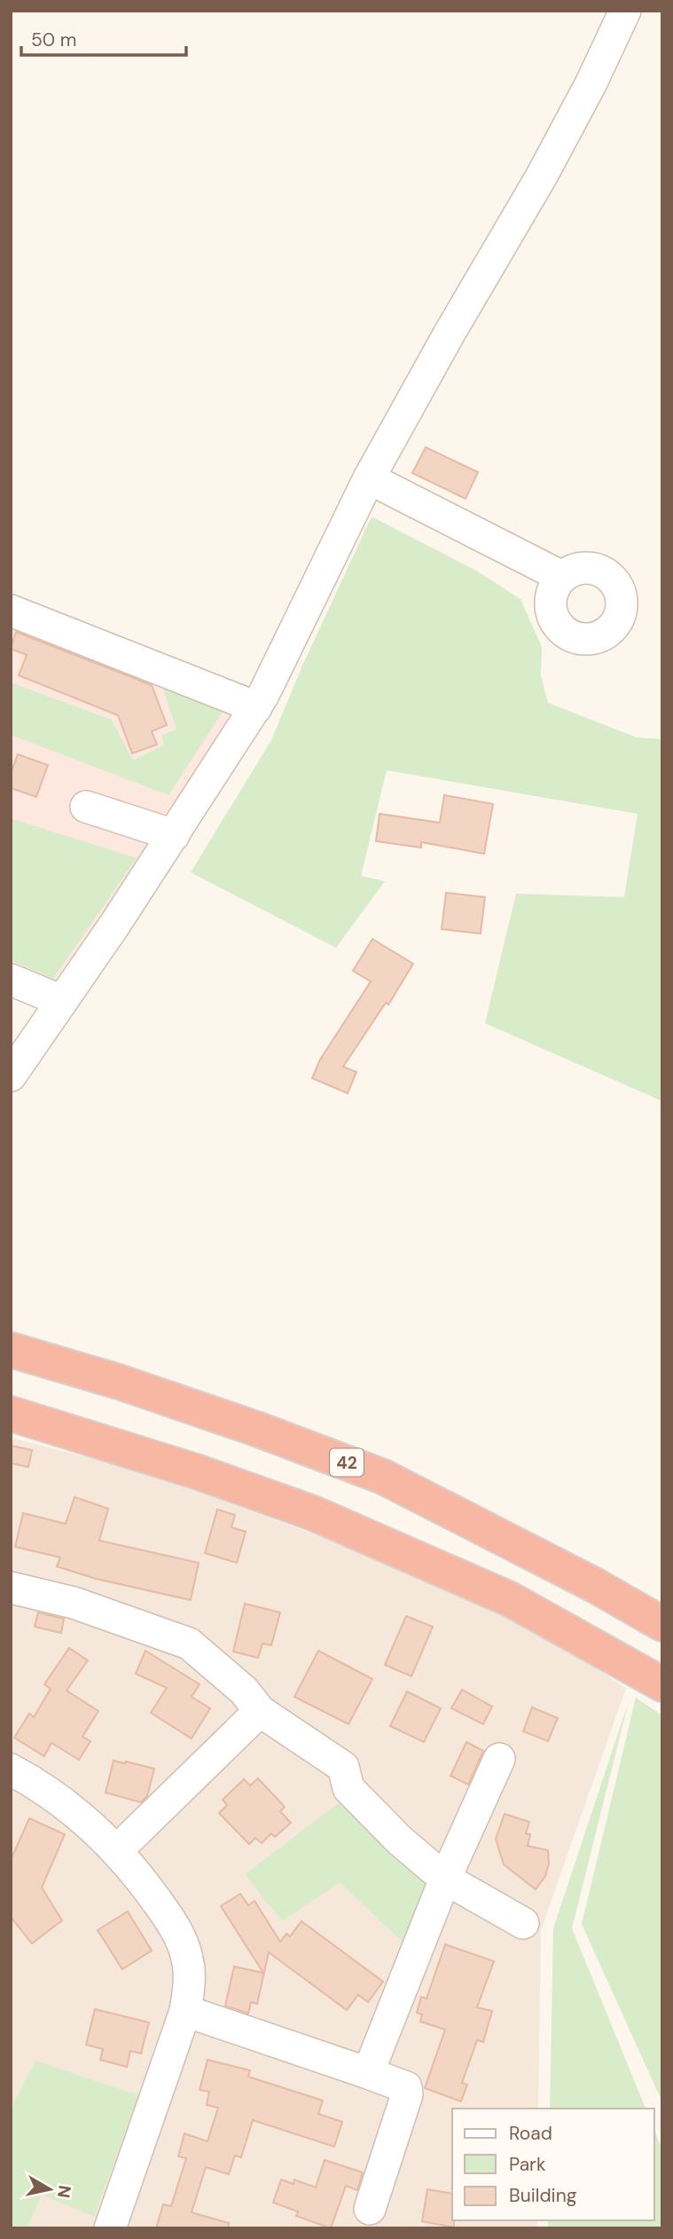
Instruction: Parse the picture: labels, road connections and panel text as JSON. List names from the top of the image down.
{
  "streets": {
    "highway": ["42"]
  },
  "legend": ["Road", "Park", "Building"],
  "scale_bar": "50 m",
  "north": "right"
}
